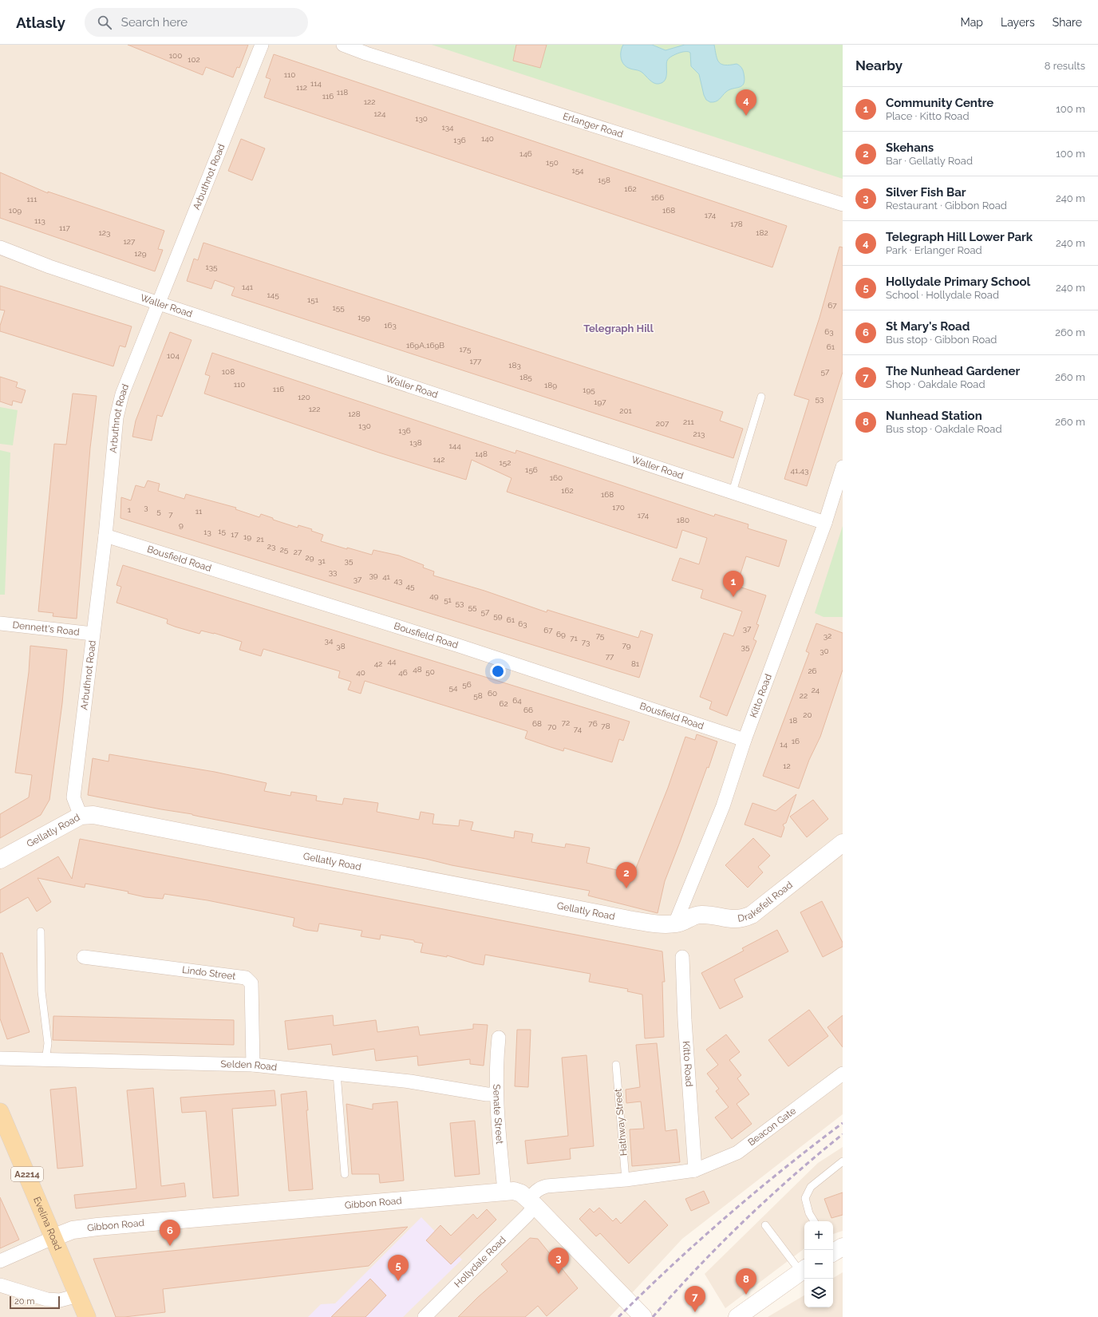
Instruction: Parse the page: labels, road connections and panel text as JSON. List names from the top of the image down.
{
  "streets": {
    "main road": [
      "Gellatly Road",
      "Drakefell Road",
      "A2214",
      "Gibbon Road",
      "Evelina Road"
    ],
    "street": [
      "Erlanger Road",
      "Arbuthnot Road",
      "Waller Road",
      "Bousfield Road",
      "Dennett's Road",
      "Kitto Road",
      "Lindo Street",
      "Selden Road",
      "Senate Street",
      "Beacon Gate",
      "Hollydale Road"
    ],
    "lane": ["Hathway Street"]
  },
  "crossings": [
    ["Arbuthnot Road", "Waller Road"],
    ["Arbuthnot Road", "Bousfield Road"],
    ["Arbuthnot Road", "Dennett's Road"],
    ["Arbuthnot Road", "Gellatly Road"],
    ["Waller Road", "Kitto Road"],
    ["Bousfield Road", "Kitto Road"],
    ["Kitto Road", "Gellatly Road"],
    ["Kitto Road", "Drakefell Road"],
    ["Kitto Road", "Beacon Gate"],
    ["Gellatly Road", "Drakefell Road"],
    ["Lindo Street", "Selden Road"],
    ["Selden Road", "Senate Street"],
    ["Senate Street", "Gibbon Road"],
    ["Hathway Street", "Beacon Gate"],
    ["Hathway Street", "Hollydale Road"],
    ["Beacon Gate", "Hollydale Road"],
    ["Gibbon Road", "Evelina Road"],
    ["Gibbon Road", "Hollydale Road"]
  ],
  "districts": ["Telegraph Hill"],
  "house_numbers": [
    "100",
    "102",
    "110",
    "114",
    "112",
    "118",
    "116",
    "122",
    "124",
    "130",
    "134",
    "140",
    "136",
    "146",
    "150",
    "154",
    "158",
    "162",
    "166",
    "111",
    "109",
    "168",
    "174",
    "113",
    "178",
    "117",
    "123",
    "182",
    "127",
    "129",
    "135",
    "141",
    "145",
    "151",
    "67",
    "155",
    "159",
    "163",
    "63",
    "169A,169B",
    "61",
    "175",
    "104",
    "177",
    "183",
    "108",
    "57",
    "185",
    "110",
    "189",
    "116",
    "195",
    "120",
    "53",
    "197",
    "122",
    "201",
    "128",
    "211",
    "207",
    "130",
    "136",
    "213",
    "138",
    "144",
    "148",
    "142",
    "152",
    "156",
    "41,43",
    "160",
    "162",
    "168",
    "3",
    "170",
    "1",
    "5",
    "11",
    "7",
    "174",
    "180",
    "9",
    "15",
    "13",
    "17",
    "19",
    "21",
    "23",
    "25",
    "27",
    "29",
    "31",
    "35",
    "33",
    "39",
    "41",
    "37",
    "43",
    "45",
    "49",
    "51",
    "53",
    "55",
    "57",
    "59",
    "61",
    "63",
    "37",
    "67",
    "69",
    "75",
    "32",
    "71",
    "34",
    "73",
    "79",
    "38",
    "35",
    "30",
    "77",
    "44",
    "42",
    "81",
    "48",
    "26",
    "50",
    "40",
    "46",
    "56",
    "54",
    "24",
    "60",
    "58",
    "22",
    "64",
    "62",
    "66",
    "20",
    "18",
    "72",
    "68",
    "76",
    "78",
    "70",
    "74",
    "16",
    "14",
    "12"
  ],
  "scale_bar": "20 m",
  "page": {
    "header": "Atlasly",
    "search": "Search here",
    "nav": ["Map", "Layers", "Share"],
    "heading": ["Nearby", "8 results"],
    "list": [
      {
        "mark": "1",
        "name": "Community Centre",
        "note": "Place · Kitto Road",
        "value": "100 m"
      },
      {
        "mark": "2",
        "name": "Skehans",
        "note": "Bar · Gellatly Road",
        "value": "100 m"
      },
      {
        "mark": "3",
        "name": "Silver Fish Bar",
        "note": "Restaurant · Gibbon Road",
        "value": "240 m"
      },
      {
        "mark": "4",
        "name": "Telegraph Hill Lower Park",
        "note": "Park · Erlanger Road",
        "value": "240 m"
      },
      {
        "mark": "5",
        "name": "Hollydale Primary School",
        "note": "School · Hollydale Road",
        "value": "240 m"
      },
      {
        "mark": "6",
        "name": "St Mary's Road",
        "note": "Bus stop · Gibbon Road",
        "value": "260 m"
      },
      {
        "mark": "7",
        "name": "The Nunhead Gardener",
        "note": "Shop · Oakdale Road",
        "value": "260 m"
      },
      {
        "mark": "8",
        "name": "Nunhead Station",
        "note": "Bus stop · Oakdale Road",
        "value": "260 m"
      }
    ],
    "pins": [
      "4",
      "1",
      "2",
      "6",
      "3",
      "5",
      "8",
      "7"
    ],
    "map_buttons": ["+", "−"],
    "scale": "20 m"
  }
}
